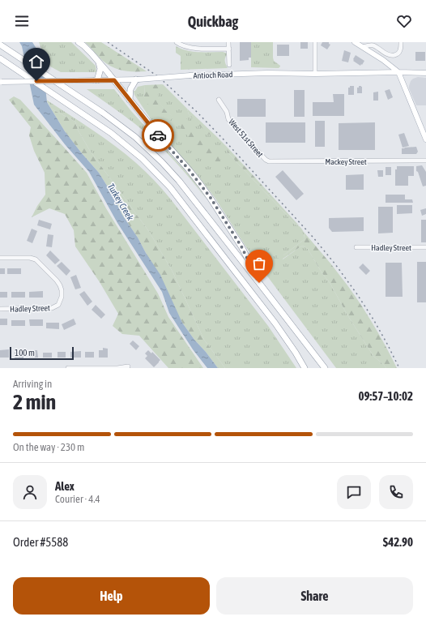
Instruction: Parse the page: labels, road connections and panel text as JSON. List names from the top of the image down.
{
  "streets": {
    "main road": ["Antioch Road"],
    "street": ["West 51st Street", "Mackey Street", "Hadley Street"]
  },
  "crossings": [
    ["West 51st Street", "Mackey Street"]
  ],
  "water": ["Turkey Creek"],
  "scale_bar": "100 m",
  "page": {
    "header": "Quickbag",
    "scale": "100 m",
    "heading": ["2 min", "Arriving in", "09:57–10:02"],
    "panel": [
      "Alex",
      "Courier · 4.4",
      "Order #5588",
      "$42.90"
    ],
    "bar": "On the way · 230 m",
    "buttons": ["Help", "Share"]
  }
}
